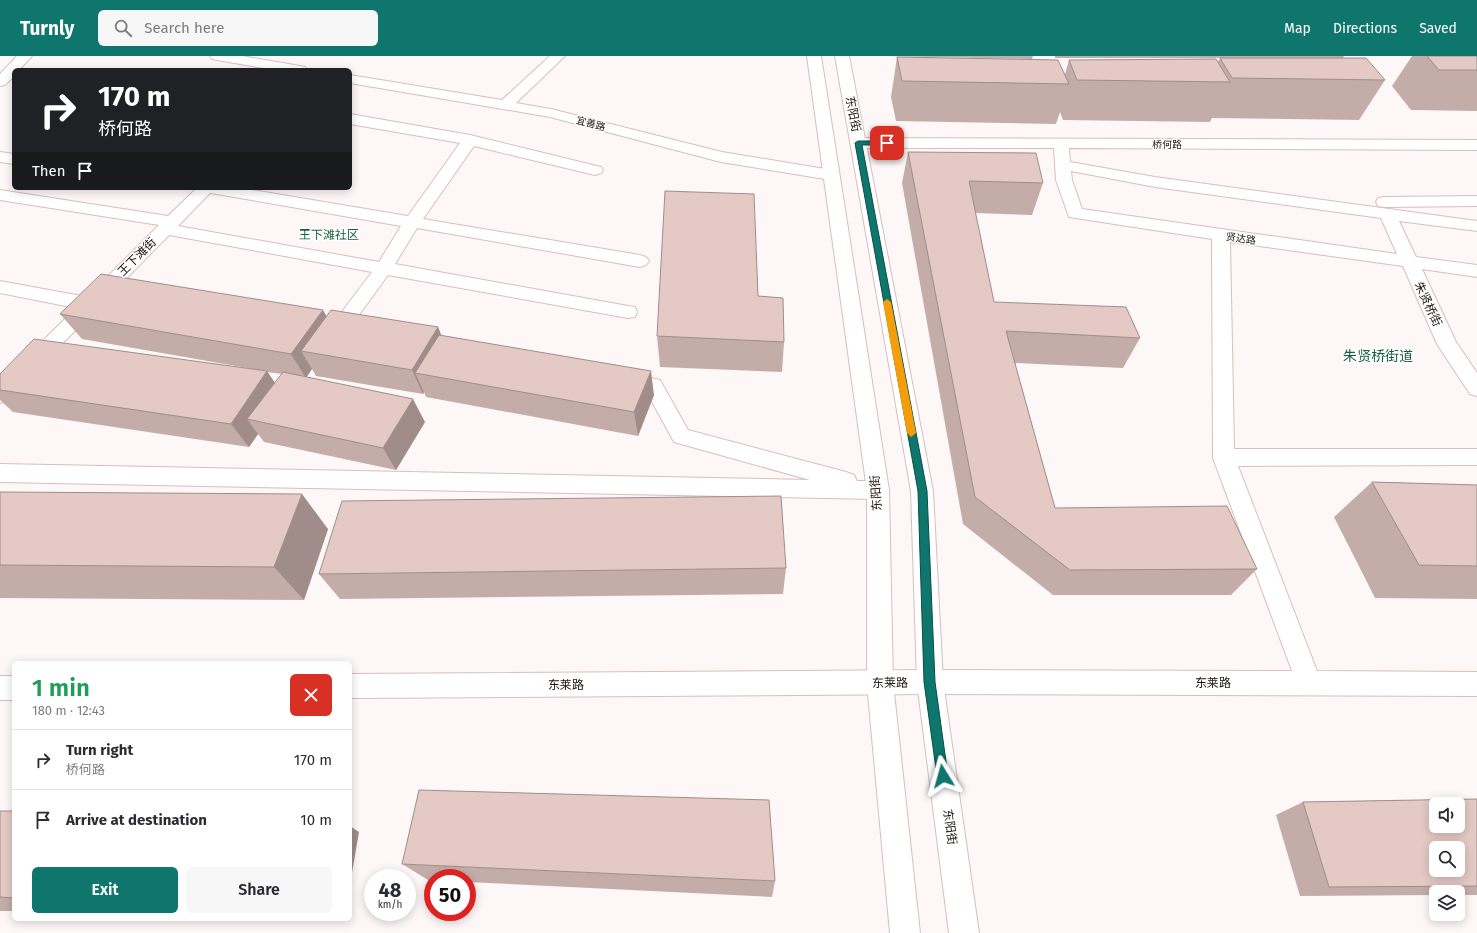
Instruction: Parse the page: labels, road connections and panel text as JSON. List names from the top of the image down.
{
  "streets": {
    "street": [
      "东阳街",
      "宜善路",
      "桥何路",
      "贤达路",
      "王下滩街",
      "朱贤桥街",
      "东莱路"
    ]
  },
  "crossings": [
    ["东阳街", "宜善路"],
    ["东阳街", "桥何路"],
    ["东阳街", "东莱路"],
    ["桥何路", "贤达路"],
    ["贤达路", "朱贤桥街"]
  ],
  "districts": ["王下滩社区", "朱贤桥街道"],
  "page": {
    "header": "Turnly",
    "search": "Search here",
    "nav": ["Map", "Directions", "Saved"],
    "turn": ["170 m", "桥何路"],
    "then": "Then",
    "heading": ["1 min", "180 m · 12:43"],
    "list": [
      {
        "name": "Turn right",
        "note": "桥何路",
        "value": "170 m"
      },
      {
        "name": "Arrive at destination",
        "value": "10 m"
      }
    ],
    "buttons": ["Exit", "Share"],
    "speed": "48 km/h",
    "limit": "50"
  }
}
